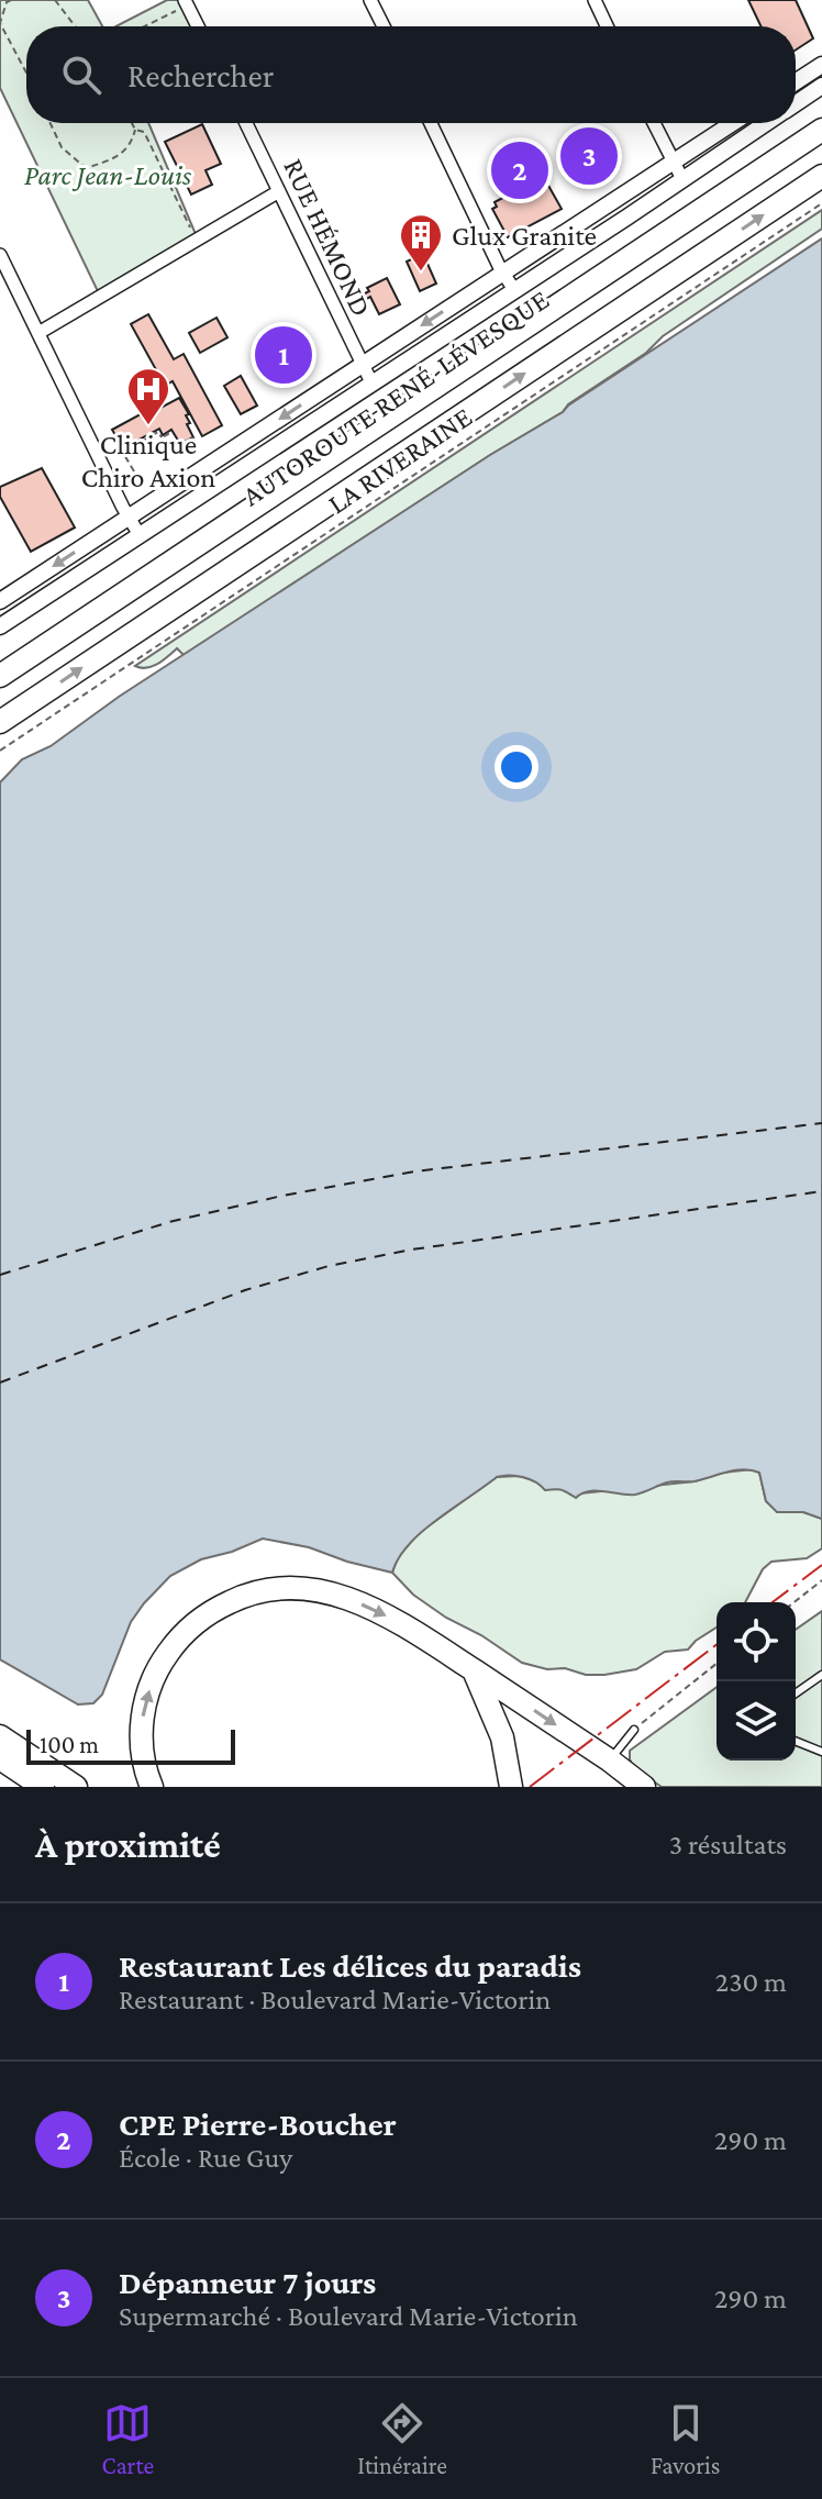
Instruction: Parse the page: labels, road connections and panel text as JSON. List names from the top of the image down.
{
  "streets": {
    "highway": ["AUTOROUTE RENÉ-LÉVESQUE"],
    "street": ["RUE HÉMOND"],
    "path": ["LA RIVERAINE"]
  },
  "parks": ["Parc Jean-Louis"],
  "places": {
    "building": ["Glux Granite"],
    "hospital": ["Clinique Chiro Axion"]
  },
  "scale_bar": "100 m",
  "page": {
    "search": "Rechercher",
    "pins": ["3", "2", "1"],
    "scale": "100 m",
    "heading": ["À proximité", "3 résultats"],
    "list": [
      {
        "mark": "1",
        "name": "Restaurant Les délices du paradis",
        "note": "Restaurant · Boulevard Marie-Victorin",
        "value": "230 m"
      },
      {
        "mark": "2",
        "name": "CPE Pierre-Boucher",
        "note": "École · Rue Guy",
        "value": "290 m"
      },
      {
        "mark": "3",
        "name": "Dépanneur 7 jours",
        "note": "Supermarché · Boulevard Marie-Victorin",
        "value": "290 m"
      }
    ],
    "nav": ["Carte", "Itinéraire", "Favoris"]
  }
}
